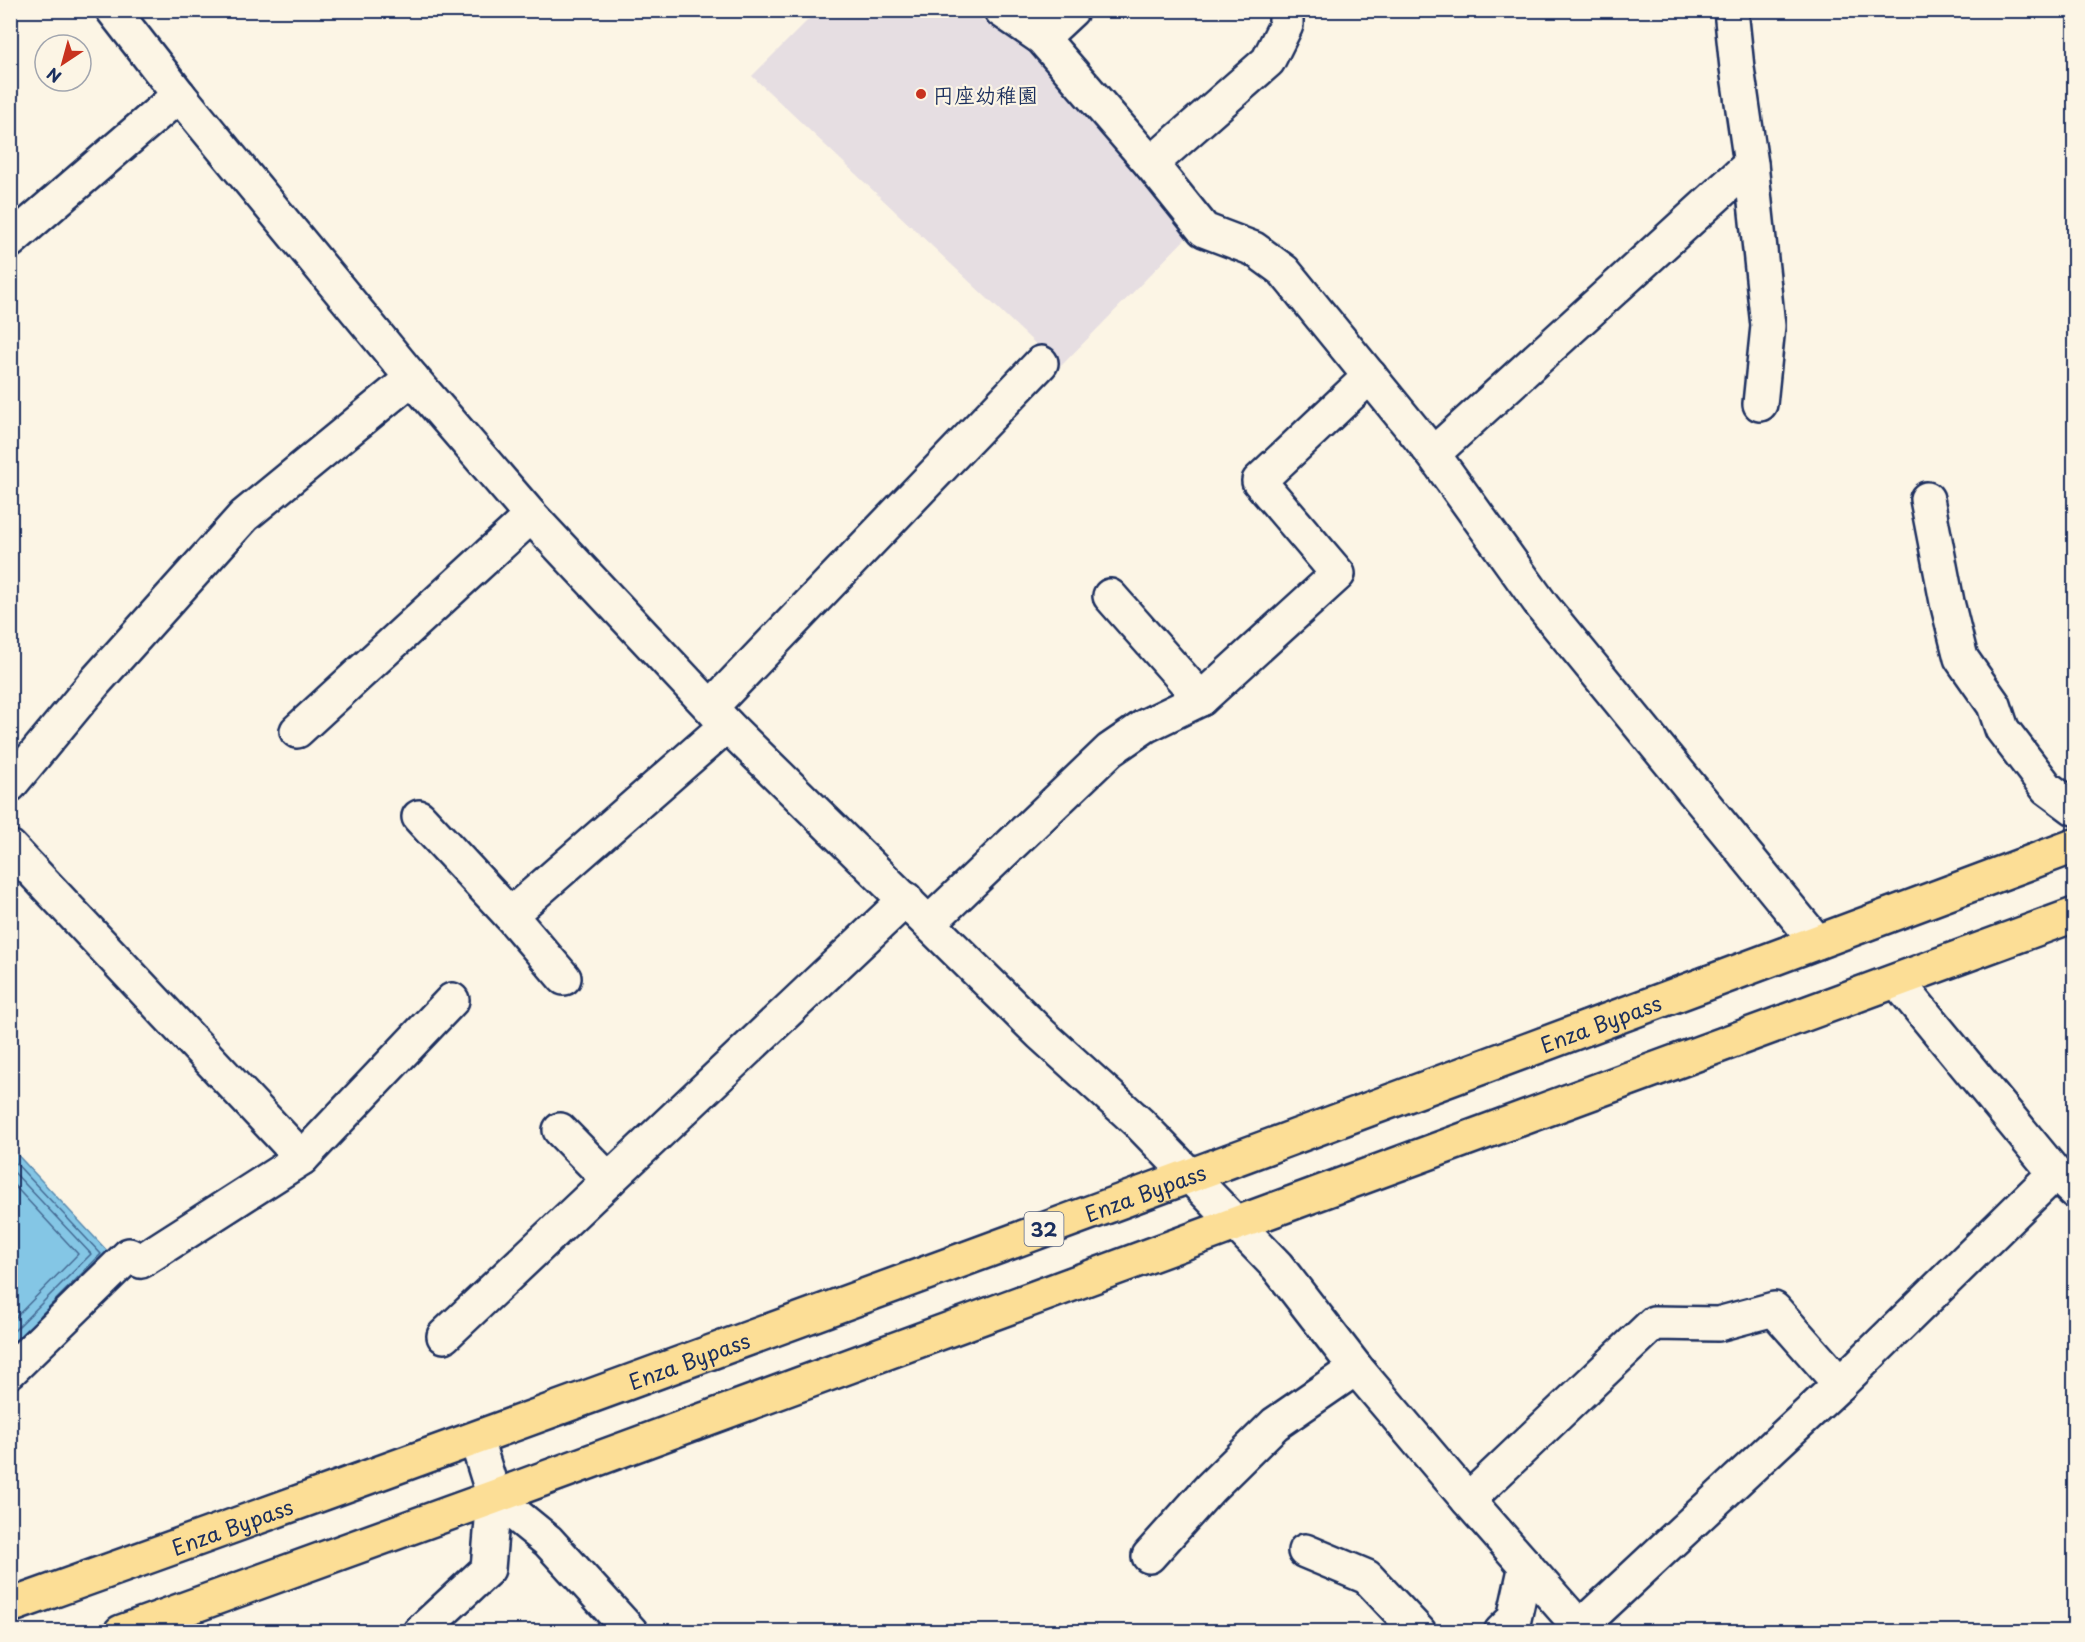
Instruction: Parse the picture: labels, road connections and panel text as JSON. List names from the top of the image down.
{
  "streets": {
    "highway": ["Enza Bypass", "32"]
  },
  "places": ["円座幼稚園"],
  "north": "bottom left"
}
